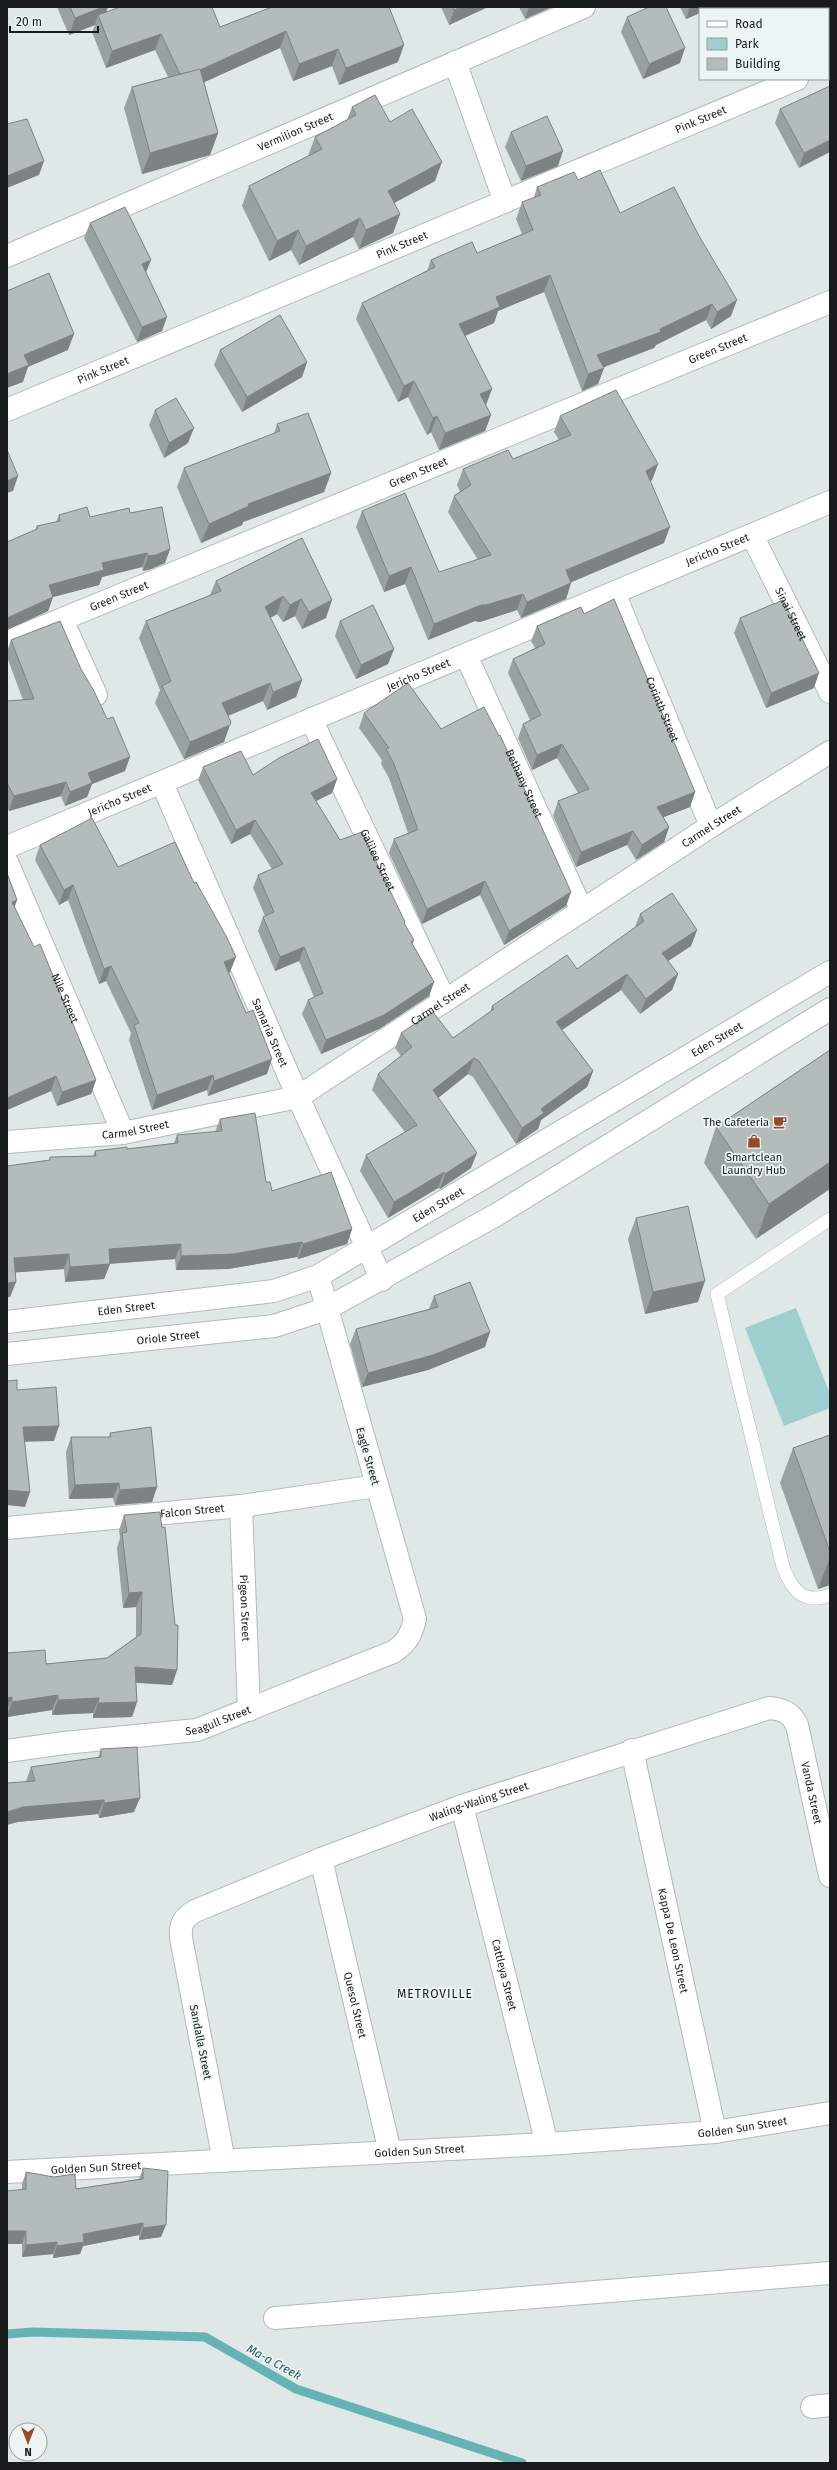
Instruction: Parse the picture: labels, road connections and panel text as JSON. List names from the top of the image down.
{
  "streets": {
    "street": [
      "Pink Street",
      "Vermilion Street",
      "Green Street",
      "Jericho Street",
      "Sinai Street",
      "Corinth Street",
      "Bethany Street",
      "Carmel Street",
      "Galilee Street",
      "Nile Street",
      "Samaria Street",
      "Eden Street",
      "Oriole Street",
      "Eagle Street",
      "Falcon Street",
      "Pigeon Street",
      "Seagull Street",
      "Vanda Street",
      "Waling-Waling Street",
      "Kappa De Leon Street",
      "Cattleya Street",
      "Quesol Street",
      "Sandalla Street",
      "Golden Sun Street"
    ]
  },
  "crossings": [
    ["Jericho Street", "Sinai Street"],
    ["Jericho Street", "Corinth Street"],
    ["Jericho Street", "Bethany Street"],
    ["Jericho Street", "Galilee Street"],
    ["Jericho Street", "Samaria Street"],
    ["Corinth Street", "Carmel Street"],
    ["Bethany Street", "Carmel Street"],
    ["Carmel Street", "Galilee Street"],
    ["Carmel Street", "Nile Street"],
    ["Carmel Street", "Samaria Street"],
    ["Samaria Street", "Eden Street"],
    ["Eden Street", "Eagle Street"],
    ["Oriole Street", "Eagle Street"],
    ["Eagle Street", "Falcon Street"],
    ["Eagle Street", "Seagull Street"],
    ["Falcon Street", "Pigeon Street"],
    ["Pigeon Street", "Seagull Street"],
    ["Vanda Street", "Waling-Waling Street"],
    ["Waling-Waling Street", "Kappa De Leon Street"],
    ["Waling-Waling Street", "Cattleya Street"],
    ["Waling-Waling Street", "Quesol Street"],
    ["Waling-Waling Street", "Sandalla Street"],
    ["Kappa De Leon Street", "Golden Sun Street"],
    ["Cattleya Street", "Golden Sun Street"],
    ["Quesol Street", "Golden Sun Street"],
    ["Sandalla Street", "Golden Sun Street"]
  ],
  "districts": ["METROVILLE"],
  "water": ["Ma-a Creek"],
  "places": {
    "cafe": ["The Cafeteria"],
    "shop": ["Smartclean Laundry Hub"]
  },
  "legend": ["Road", "Park", "Building"],
  "scale_bar": "20 m",
  "north": "bottom"
}
